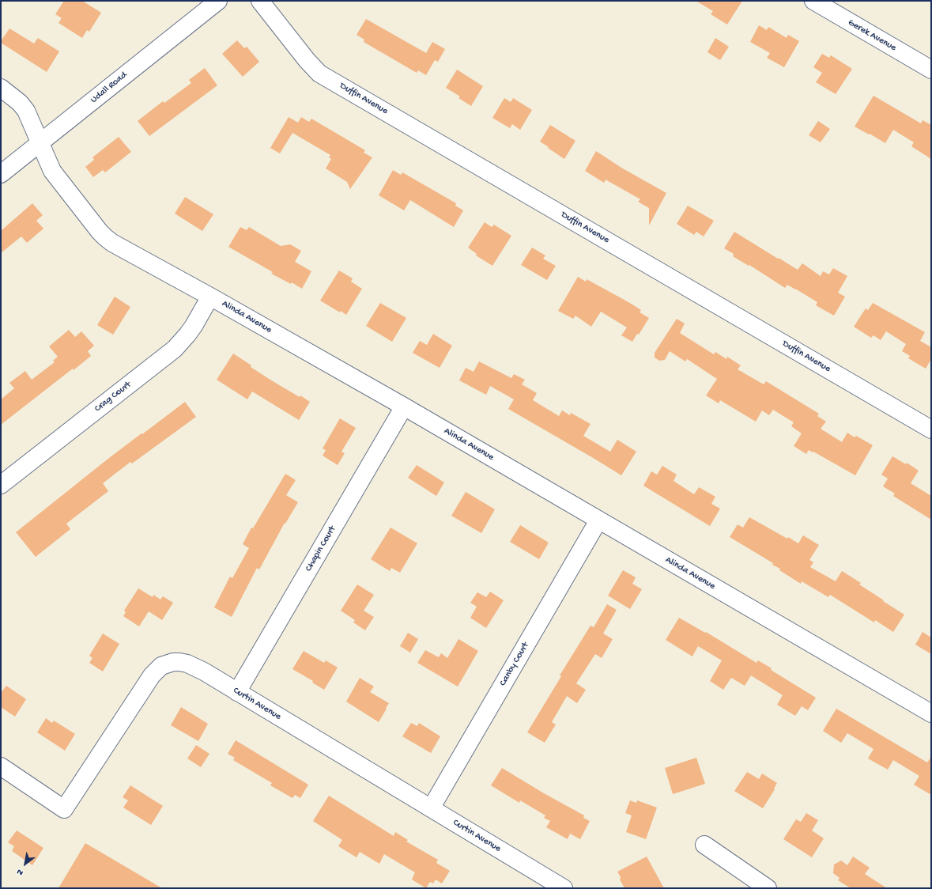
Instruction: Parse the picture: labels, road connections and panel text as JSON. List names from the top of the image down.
{
  "streets": {
    "street": [
      "Gerek Avenue",
      "Udall Road",
      "Duffin Avenue",
      "Alinda Avenue",
      "Crag Court",
      "Chapin Court",
      "Canby Court",
      "Curtin Avenue"
    ]
  },
  "crossings": [
    ["Udall Road", "Alinda Avenue"],
    ["Alinda Avenue", "Crag Court"],
    ["Alinda Avenue", "Chapin Court"],
    ["Alinda Avenue", "Canby Court"],
    ["Chapin Court", "Curtin Avenue"],
    ["Canby Court", "Curtin Avenue"]
  ],
  "north": "bottom left"
}
